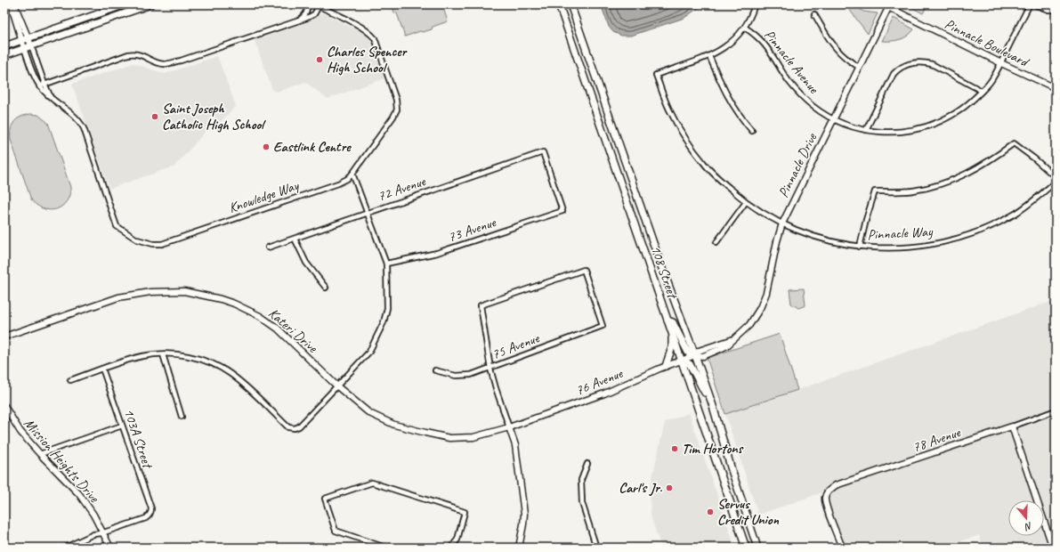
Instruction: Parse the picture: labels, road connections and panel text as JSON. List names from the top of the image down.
{
  "streets": {
    "main road": ["108 Street"],
    "street": [
      "Pinnacle Boulevard",
      "Pinnacle Avenue",
      "Pinnacle Drive",
      "72 Avenue",
      "Knowledge Way",
      "73 Avenue",
      "Pinnacle Way",
      "Kateri Drive",
      "75 Avenue",
      "76 Avenue",
      "103A Street",
      "78 Avenue",
      "Mission Heights Drive"
    ]
  },
  "crossings": [
    ["Pinnacle Boulevard", "Pinnacle Avenue"],
    ["Pinnacle Boulevard", "Pinnacle Drive"],
    ["Pinnacle Avenue", "Pinnacle Drive"],
    ["Pinnacle Drive", "Pinnacle Way"],
    ["Pinnacle Drive", "108 Street"],
    ["Pinnacle Drive", "76 Avenue"],
    ["72 Avenue", "73 Avenue"],
    ["108 Street", "76 Avenue"],
    ["Kateri Drive", "76 Avenue"],
    ["103A Street", "Mission Heights Drive"]
  ],
  "places": [
    "Charles Spencer High School",
    "Saint Joseph Catholic High School",
    "Eastlink Centre",
    "Tim Hortons",
    "Carl's Jr.",
    "Servus Credit Union"
  ],
  "north": "bottom"
}
